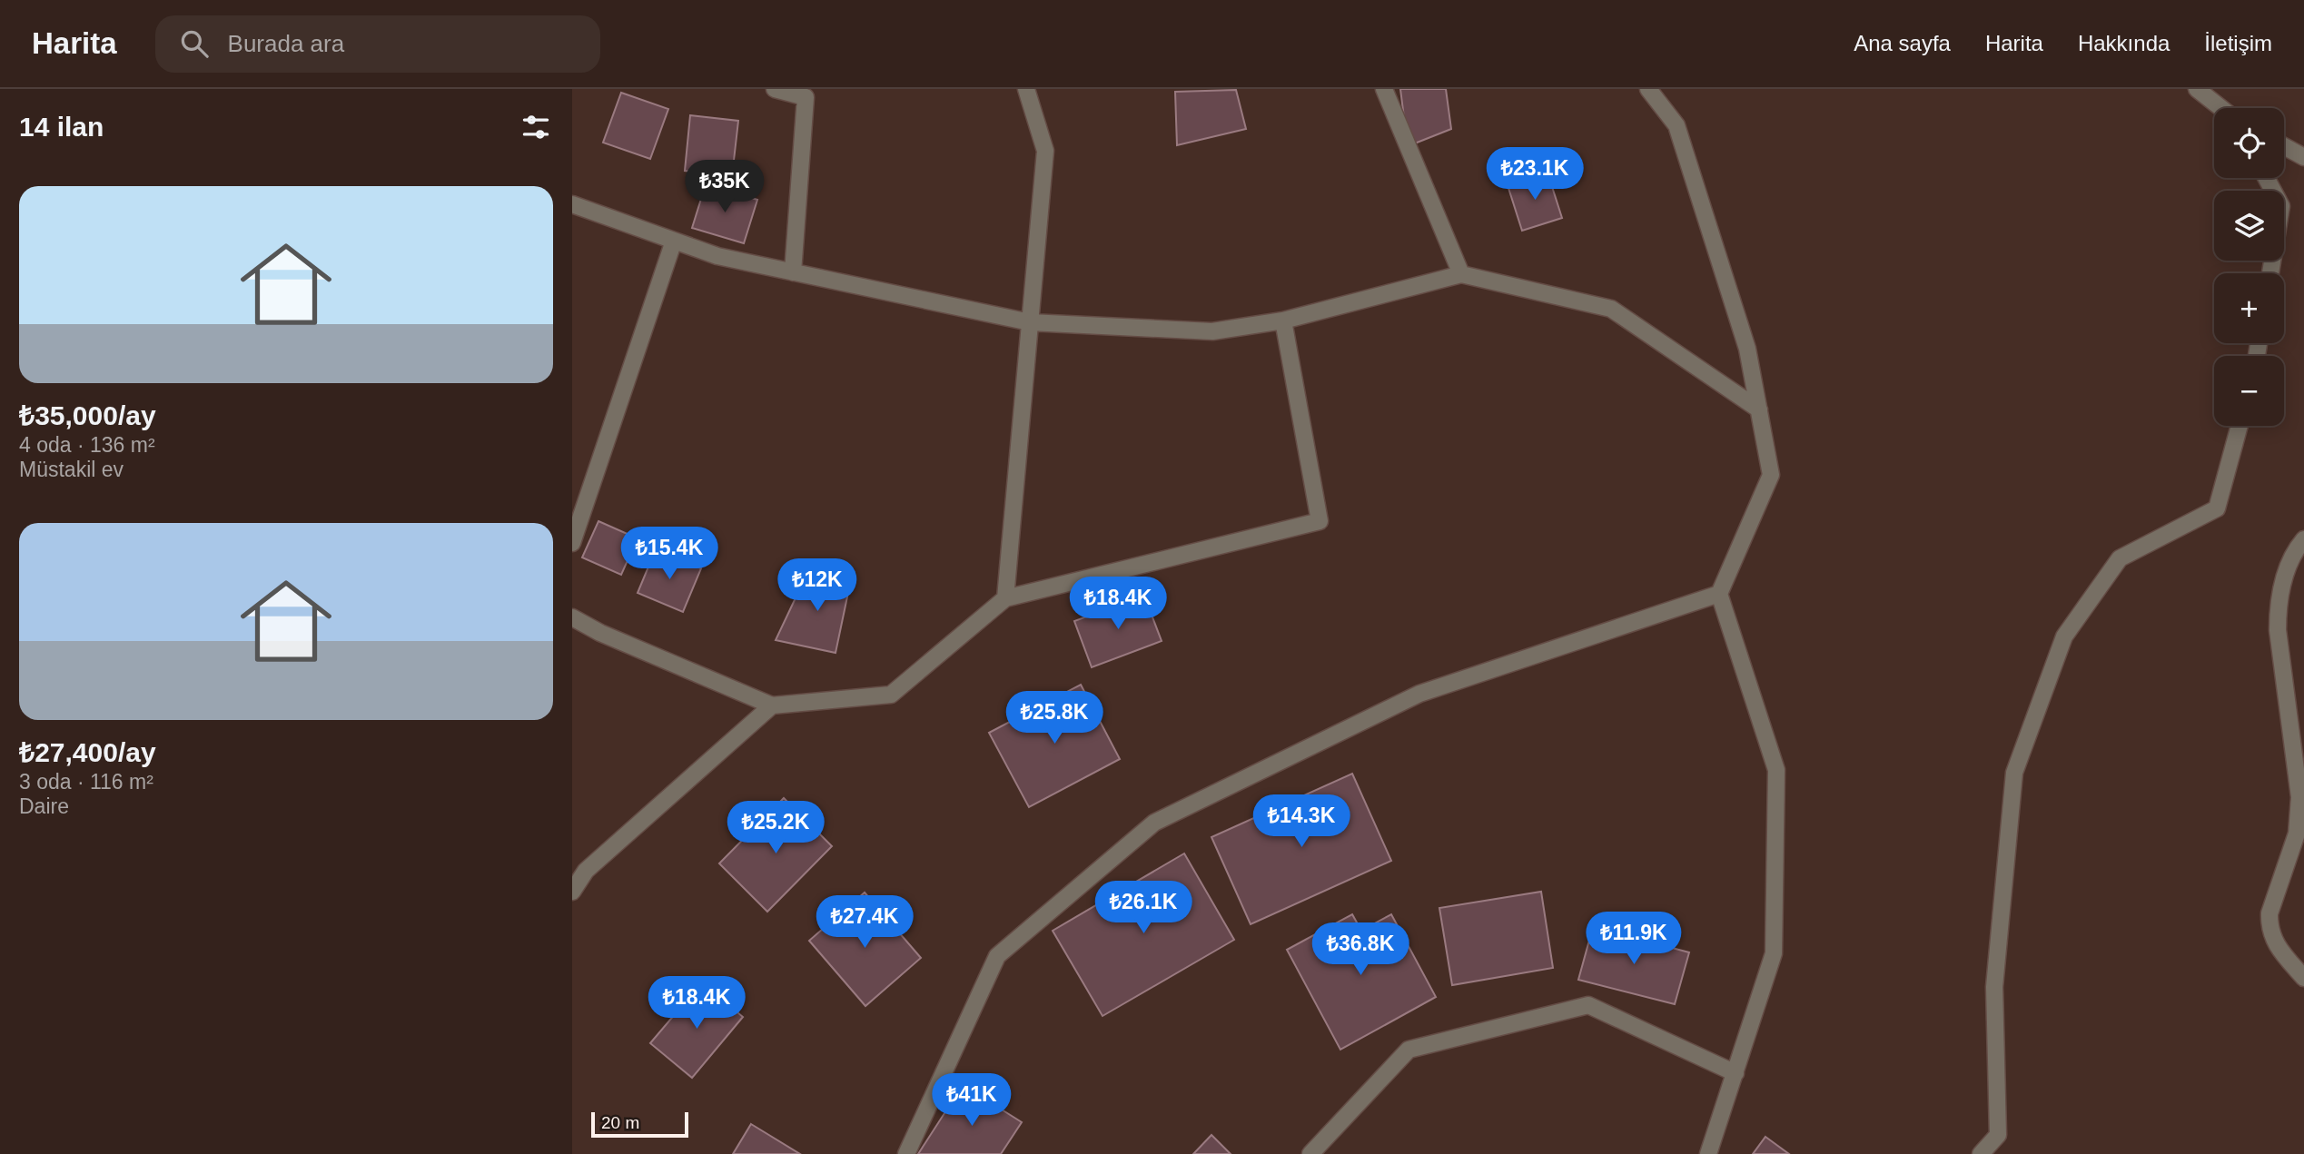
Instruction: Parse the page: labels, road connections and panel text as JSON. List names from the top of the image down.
{
  "scale_bar": "20 m",
  "page": {
    "header": "Harita",
    "search": "Burada ara",
    "nav": [
      "Ana sayfa",
      "Harita",
      "Hakkında",
      "İletişim"
    ],
    "heading": "14 ilan",
    "map_buttons": ["+", "−"],
    "price": [
      "₺23.1K",
      "₺35K",
      "₺15.4K",
      "₺12K",
      "₺18.4K",
      "₺25.8K",
      "₺14.3K",
      "₺25.2K",
      "₺26.1K",
      "₺27.4K",
      "₺11.9K",
      "₺36.8K",
      "₺18.4K",
      "₺41K"
    ],
    "list": [
      {
        "name": "₺35,000/ay",
        "note": "4 oda · 136 m² · Müstakil ev"
      },
      {
        "name": "₺27,400/ay",
        "note": "3 oda · 116 m² · Daire"
      }
    ],
    "scale": "20 m"
  }
}
